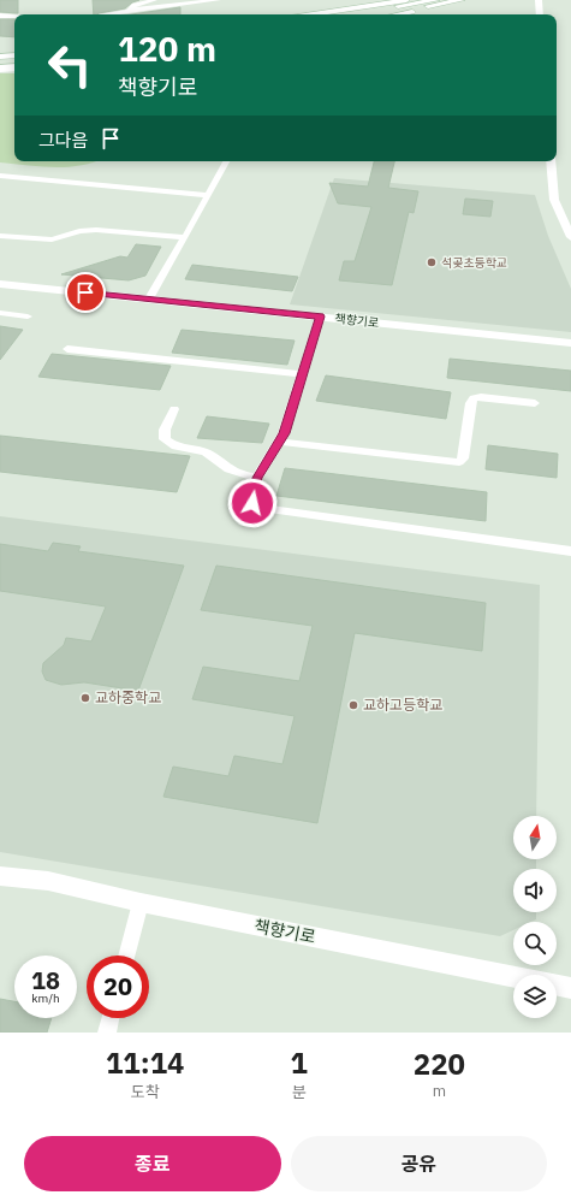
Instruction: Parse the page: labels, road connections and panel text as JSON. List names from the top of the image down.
{
  "streets": {
    "street": ["책향기로"]
  },
  "places": ["석곶초등학교", "교하중학교", "교하고등학교"],
  "north": "top",
  "page": {
    "turn": ["120 m", "책향기로"],
    "then": "그다음",
    "speed": "18 km/h",
    "limit": "20",
    "eta": [
      "11:14",
      "도착",
      "1",
      "분",
      "220",
      "m"
    ],
    "buttons": ["종료", "공유"]
  }
}
